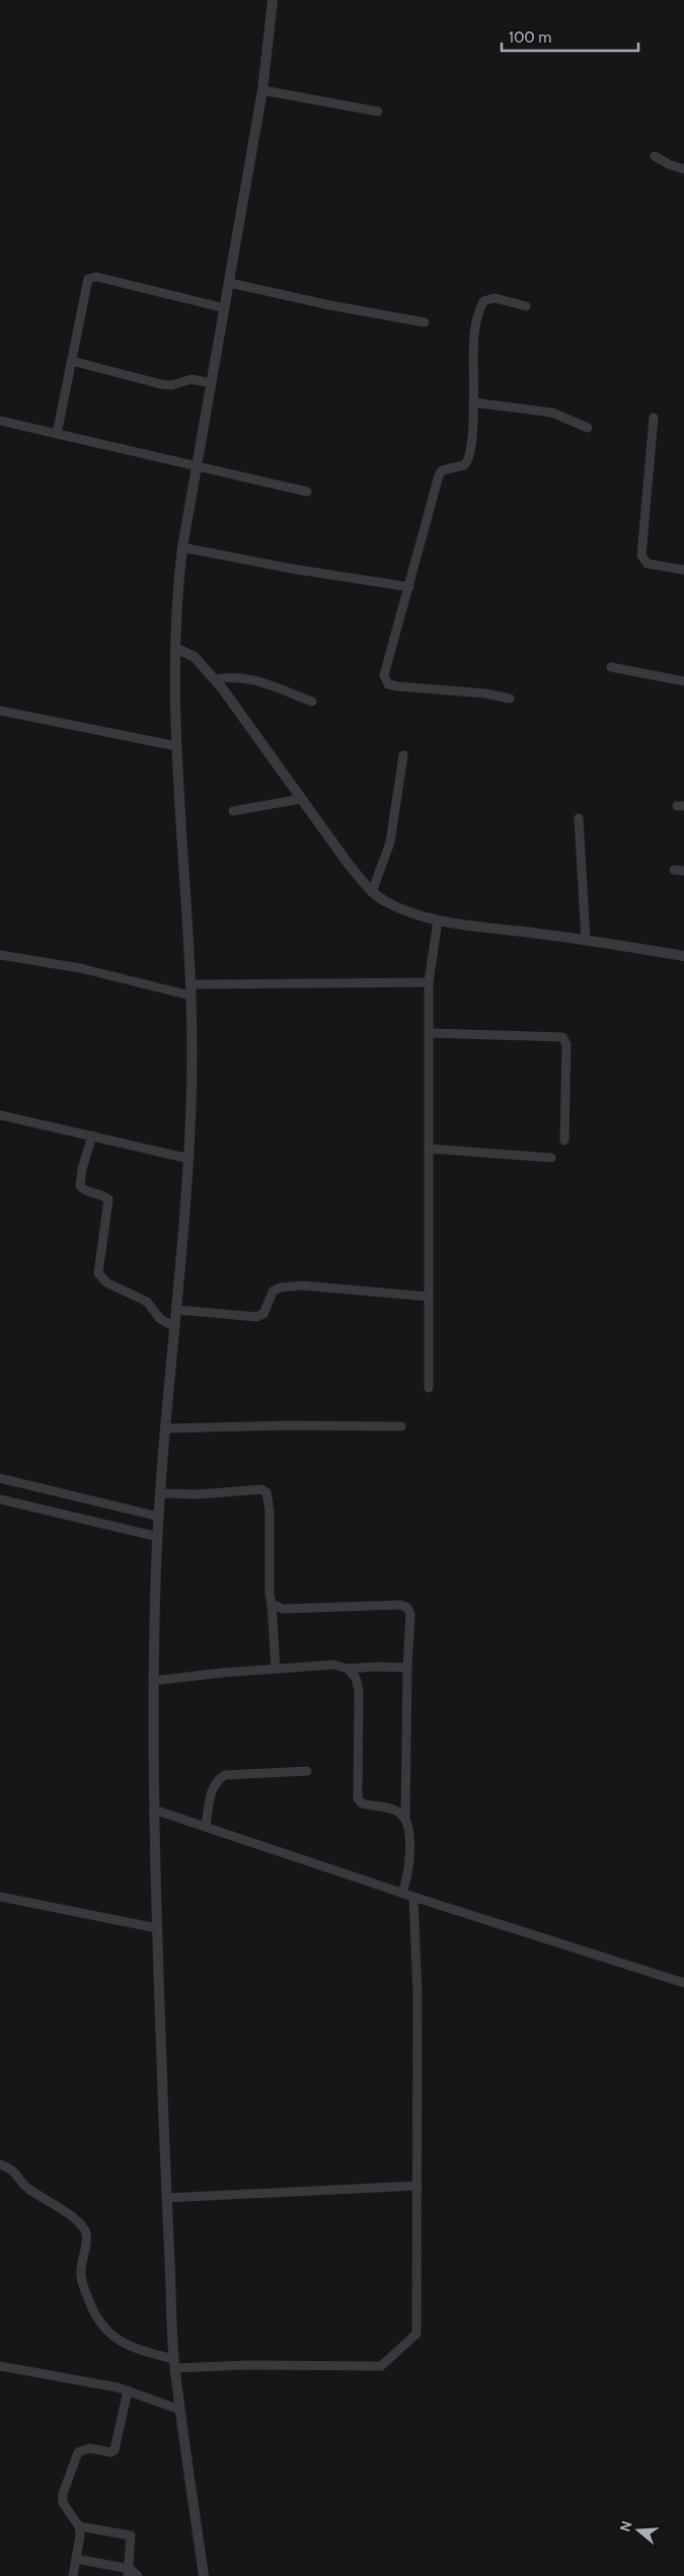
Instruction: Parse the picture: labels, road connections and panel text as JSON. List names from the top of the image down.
{
  "scale_bar": "100 m",
  "north": "left"
}
